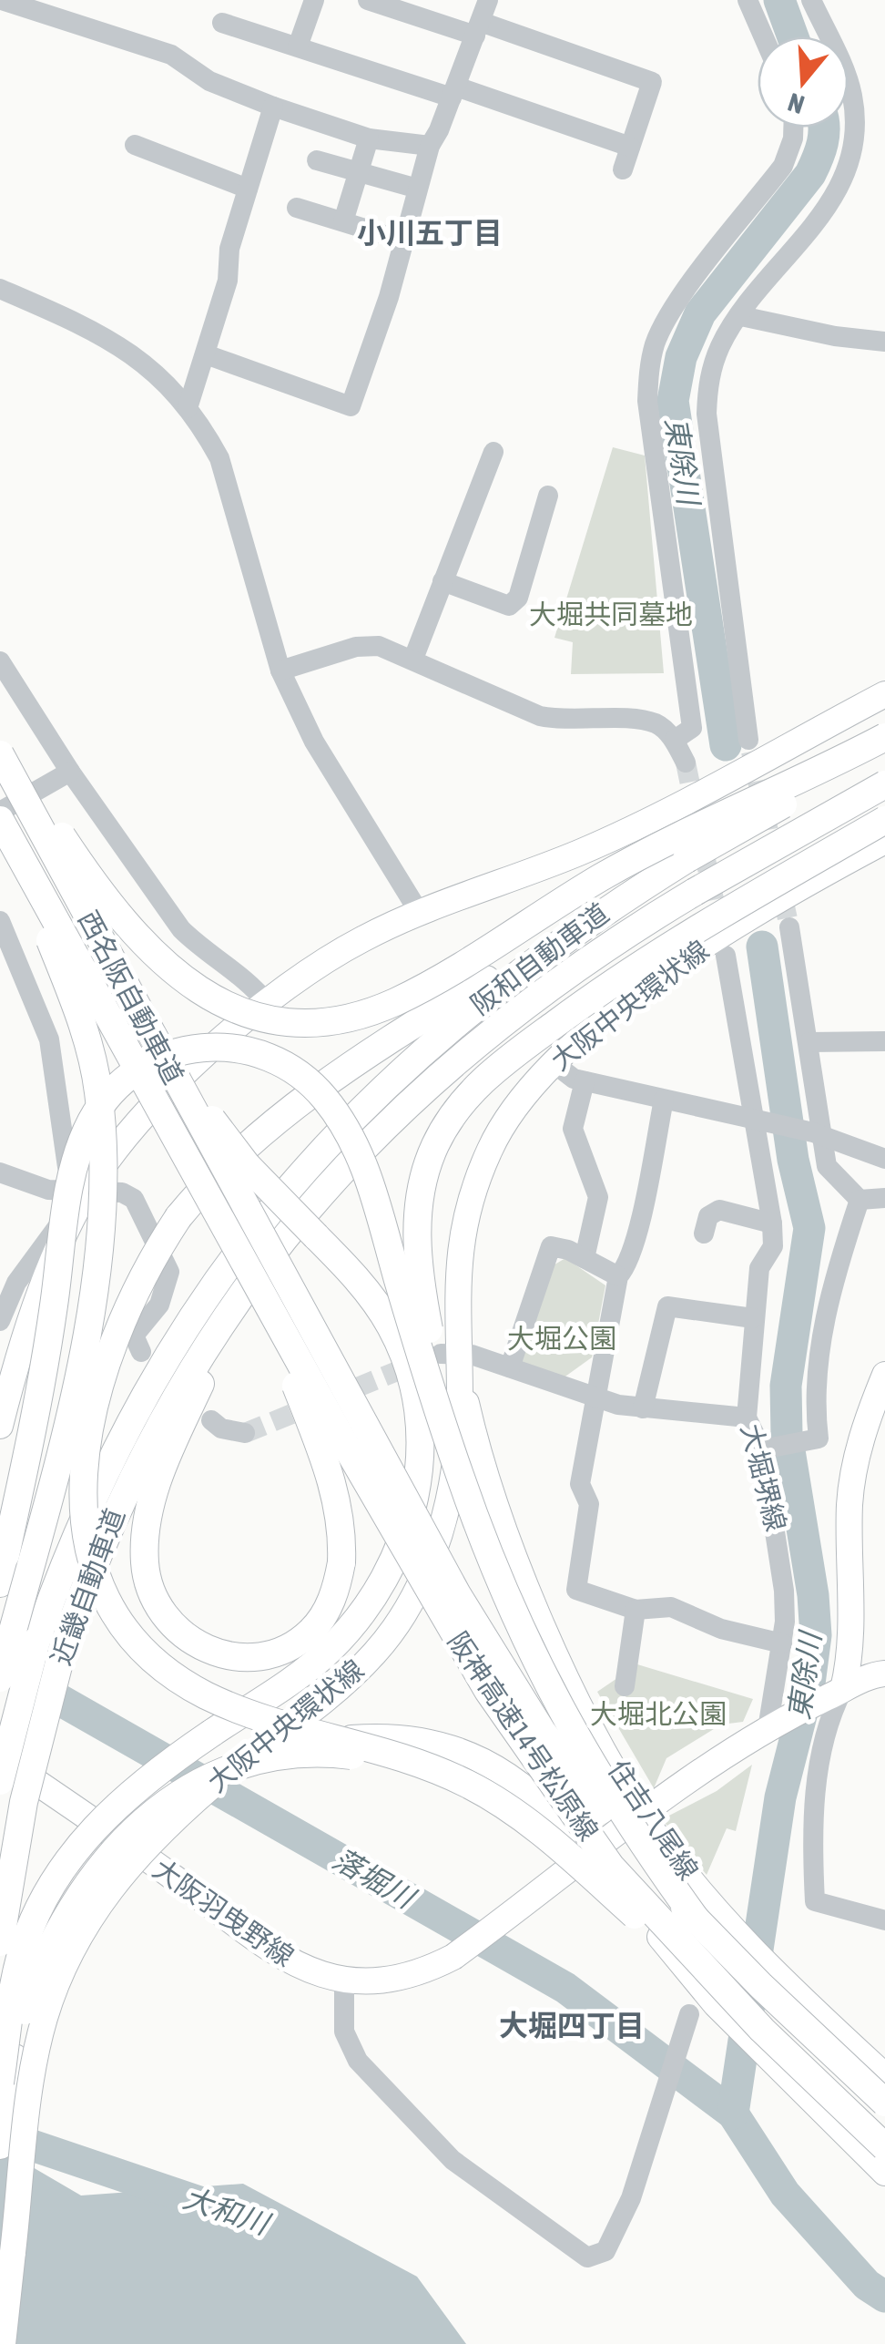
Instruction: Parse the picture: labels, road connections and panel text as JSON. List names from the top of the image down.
{
  "streets": {
    "highway": [
      "阪和自動車道",
      "西名阪自動車道",
      "近畿自動車道",
      "阪神高速14号松原線"
    ],
    "main road": ["大阪中央環状線", "住吉八尾線", "大阪羽曳野線"],
    "street": ["大堀堺線"]
  },
  "crossings": [
    ["阪和自動車道", "西名阪自動車道"],
    ["阪和自動車道", "近畿自動車道"],
    ["阪和自動車道", "阪神高速14号松原線"],
    ["西名阪自動車道", "近畿自動車道"],
    ["西名阪自動車道", "阪神高速14号松原線"],
    ["大阪中央環状線", "住吉八尾線"],
    ["近畿自動車道", "阪神高速14号松原線"],
    ["住吉八尾線", "大阪羽曳野線"]
  ],
  "districts": ["小川五丁目", "大堀四丁目"],
  "water": ["東除川", "落堀川", "大和川"],
  "parks": ["大堀共同墓地", "大堀公園", "大堀北公園"],
  "north": "bottom"
}
